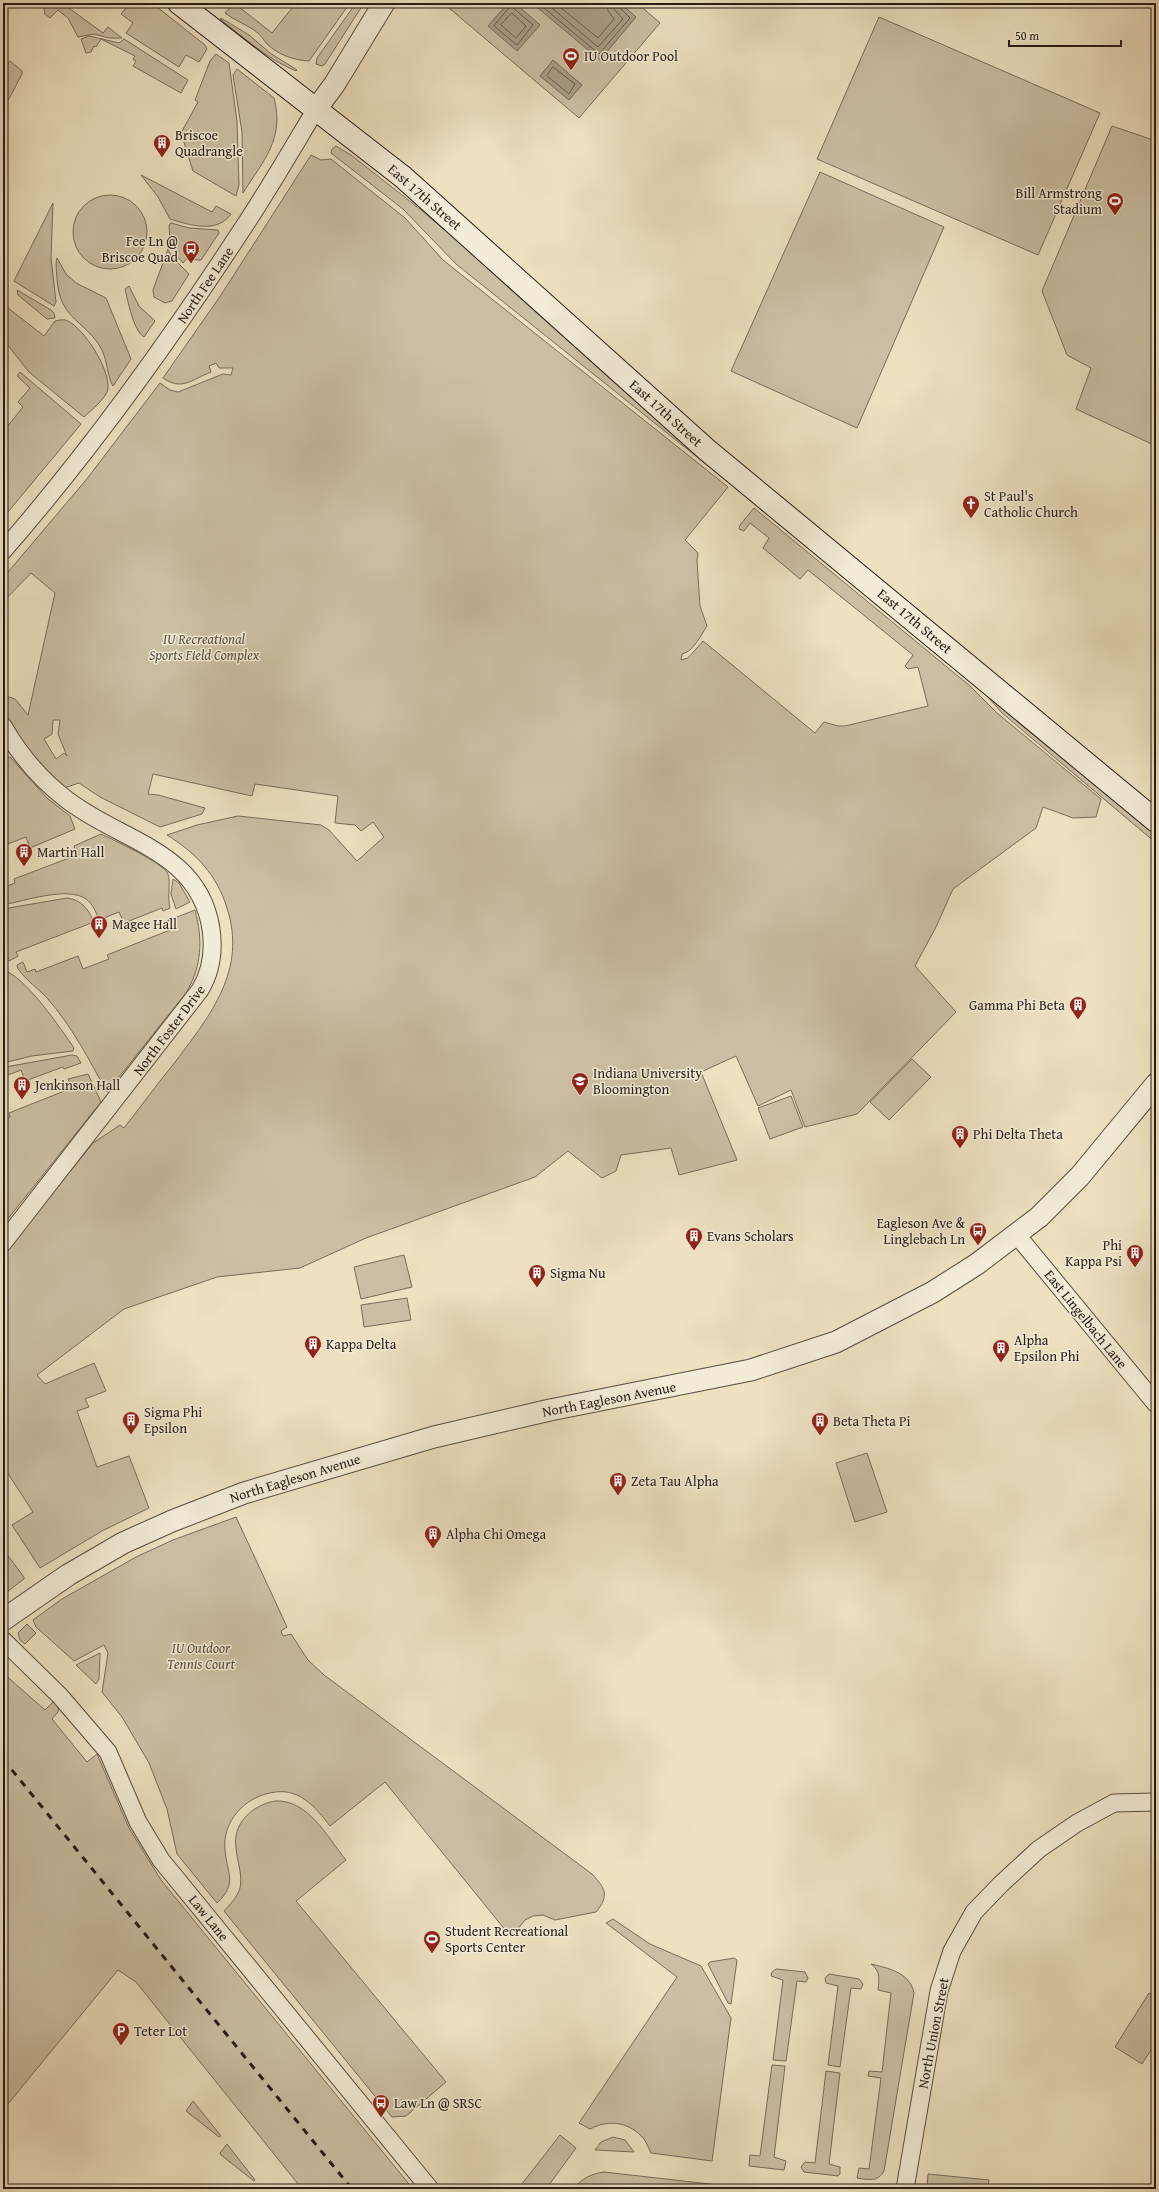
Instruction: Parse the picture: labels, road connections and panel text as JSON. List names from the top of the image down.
{
  "streets": {
    "main road": ["East 17th Street"],
    "street": [
      "North Fee Lane",
      "North Foster Drive",
      "East Lingelbach Lane",
      "North Eagleson Avenue",
      "Law Lane",
      "North Union Street"
    ]
  },
  "crossings": [
    ["East 17th Street", "North Fee Lane"],
    ["East Lingelbach Lane", "North Eagleson Avenue"]
  ],
  "parks": ["IU Recreational Sports Field Complex", "IU Outdoor Tennis Court"],
  "places": {
    "sports": ["IU Outdoor Pool", "Bill Armstrong Stadium", "Student Recreational Sports Center"],
    "building": [
      "Briscoe Quadrangle",
      "Martin Hall",
      "Magee Hall",
      "Gamma Phi Beta",
      "Jenkinson Hall",
      "Phi Delta Theta",
      "Evans Scholars",
      "Phi Kappa Psi",
      "Sigma Nu",
      "Kappa Delta",
      "Alpha Epsilon Phi",
      "Sigma Phi Epsilon",
      "Beta Theta Pi",
      "Zeta Tau Alpha",
      "Alpha Chi Omega"
    ],
    "bus stop": ["Fee Ln @ Briscoe Quad", "Eagleson Ave & Linglebach Ln", "Law Ln @ SRSC"],
    "church": ["St Paul's Catholic Church"],
    "school or university": ["Indiana University Bloomington"],
    "parking": ["Teter Lot"]
  },
  "scale_bar": "50 m"
}
